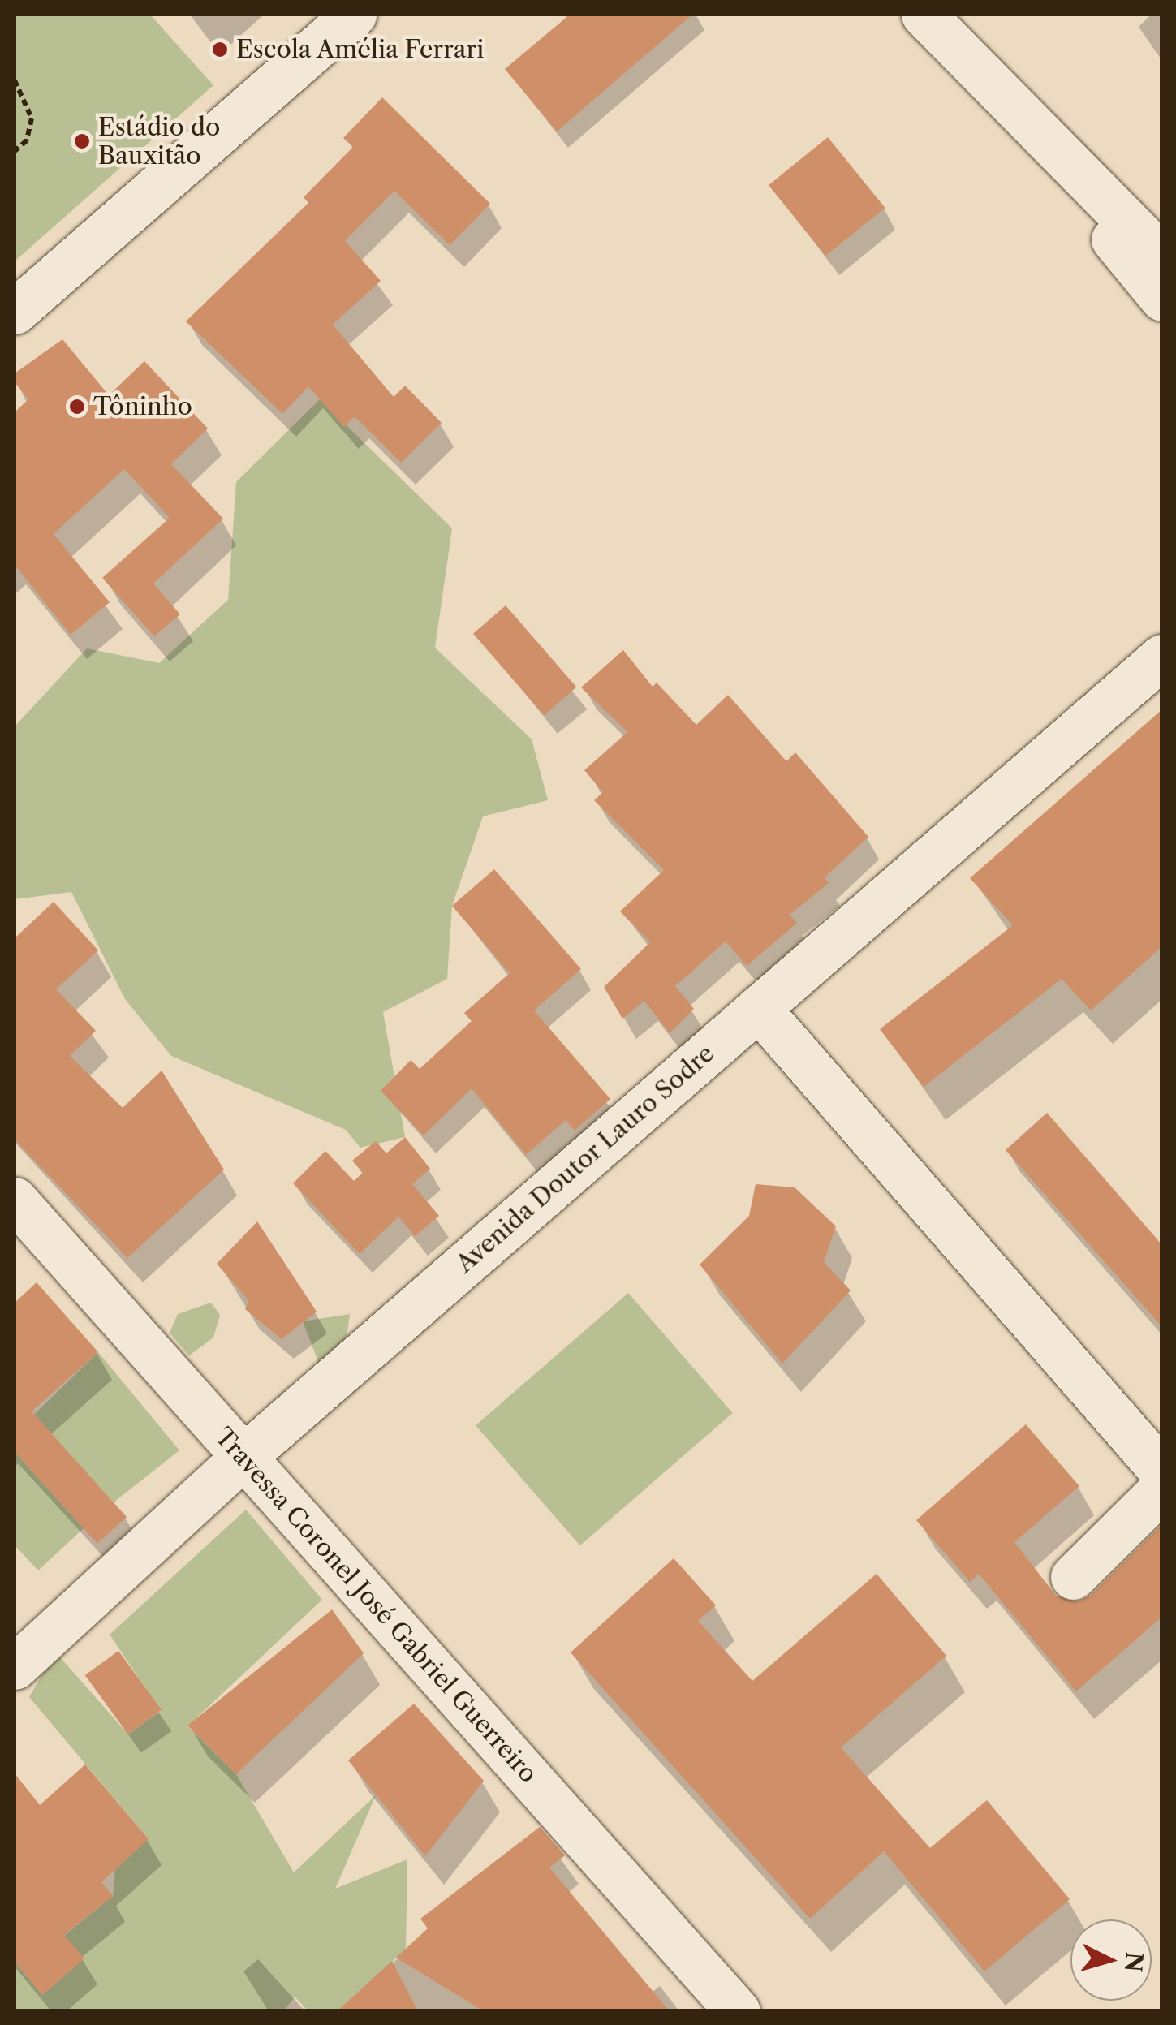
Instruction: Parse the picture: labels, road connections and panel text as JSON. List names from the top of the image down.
{
  "streets": {
    "street": ["Avenida Doutor Lauro Sodre", "Travessa Coronel José Gabriel Guerreiro"]
  },
  "crossings": [
    ["Avenida Doutor Lauro Sodre", "Travessa Coronel José Gabriel Guerreiro"]
  ],
  "places": ["Escola Amélia Ferrari", "Estádio do Bauxitão", "Tôninho"],
  "north": "right"
}
